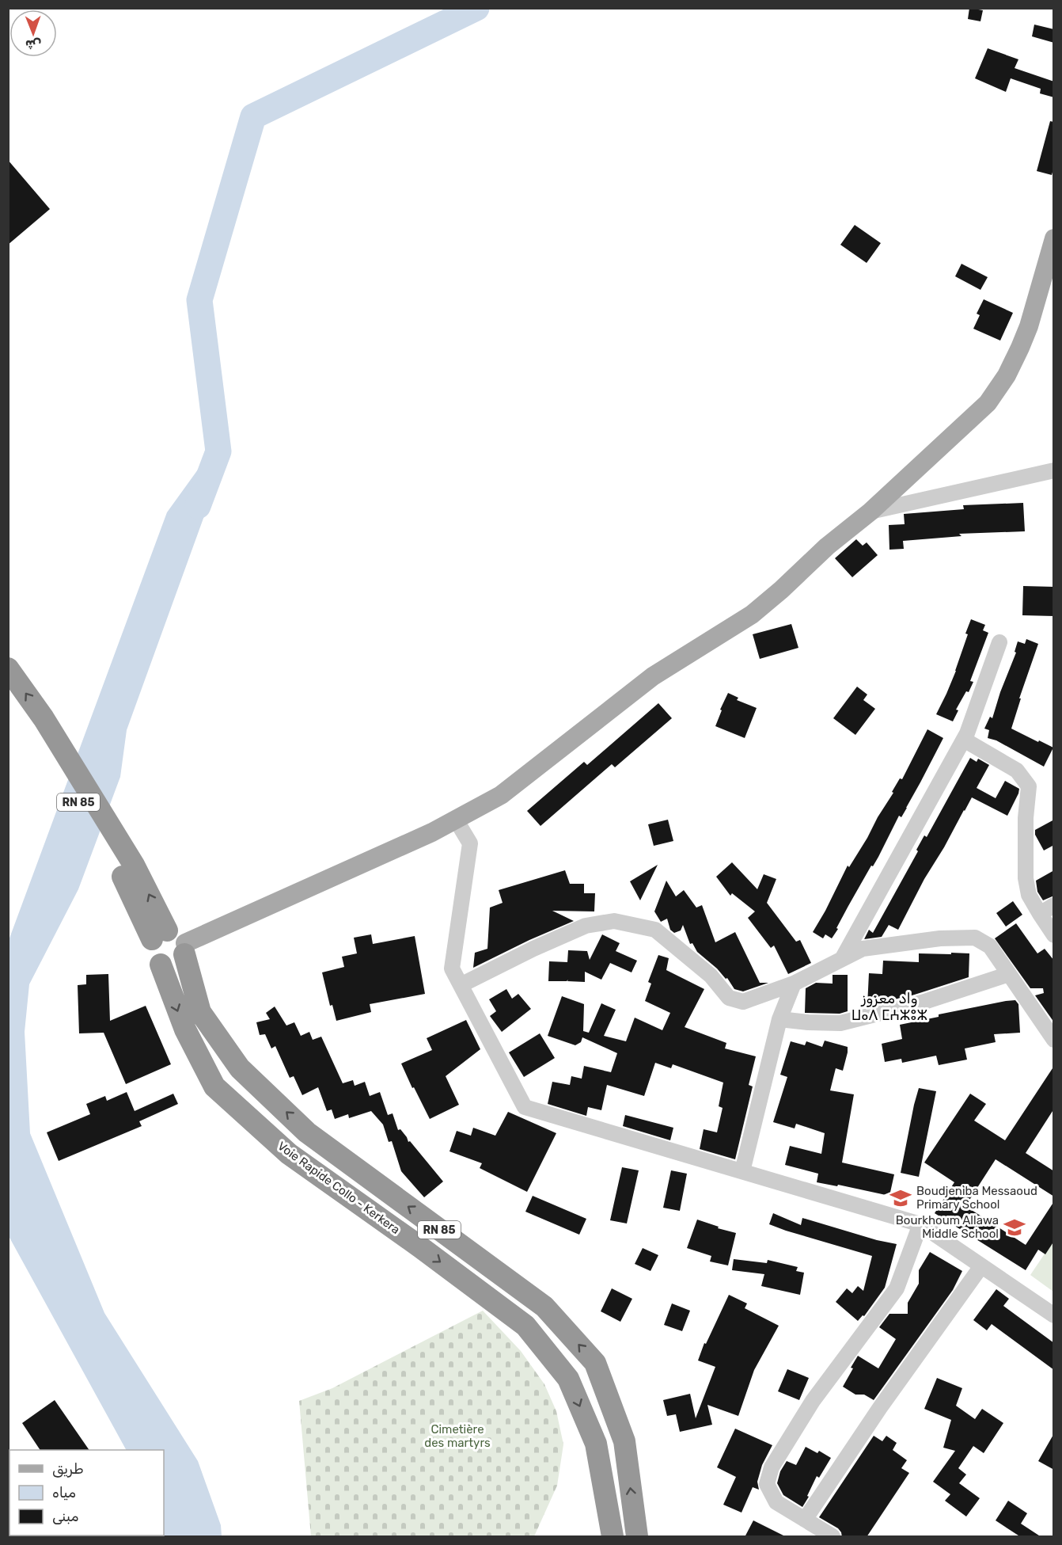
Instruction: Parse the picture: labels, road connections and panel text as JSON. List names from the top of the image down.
{
  "streets": {
    "highway": ["RN 85", "Voie Rapide Collo - Kerkera"]
  },
  "crossings": [
    ["RN 85", "Voie Rapide Collo - Kerkera"]
  ],
  "districts": ["واد معزوز ⵡⴰⴷ ⵎⵄⵣⵓⵣ"],
  "parks": ["Cimetière des martyrs"],
  "places": {
    "school or university": ["Boudjeniba Messaoud Primary School", "Bourkhoum Allawa Middle School"]
  },
  "legend": ["طريق", "مياه", "مبنى"],
  "north": "bottom"
}
